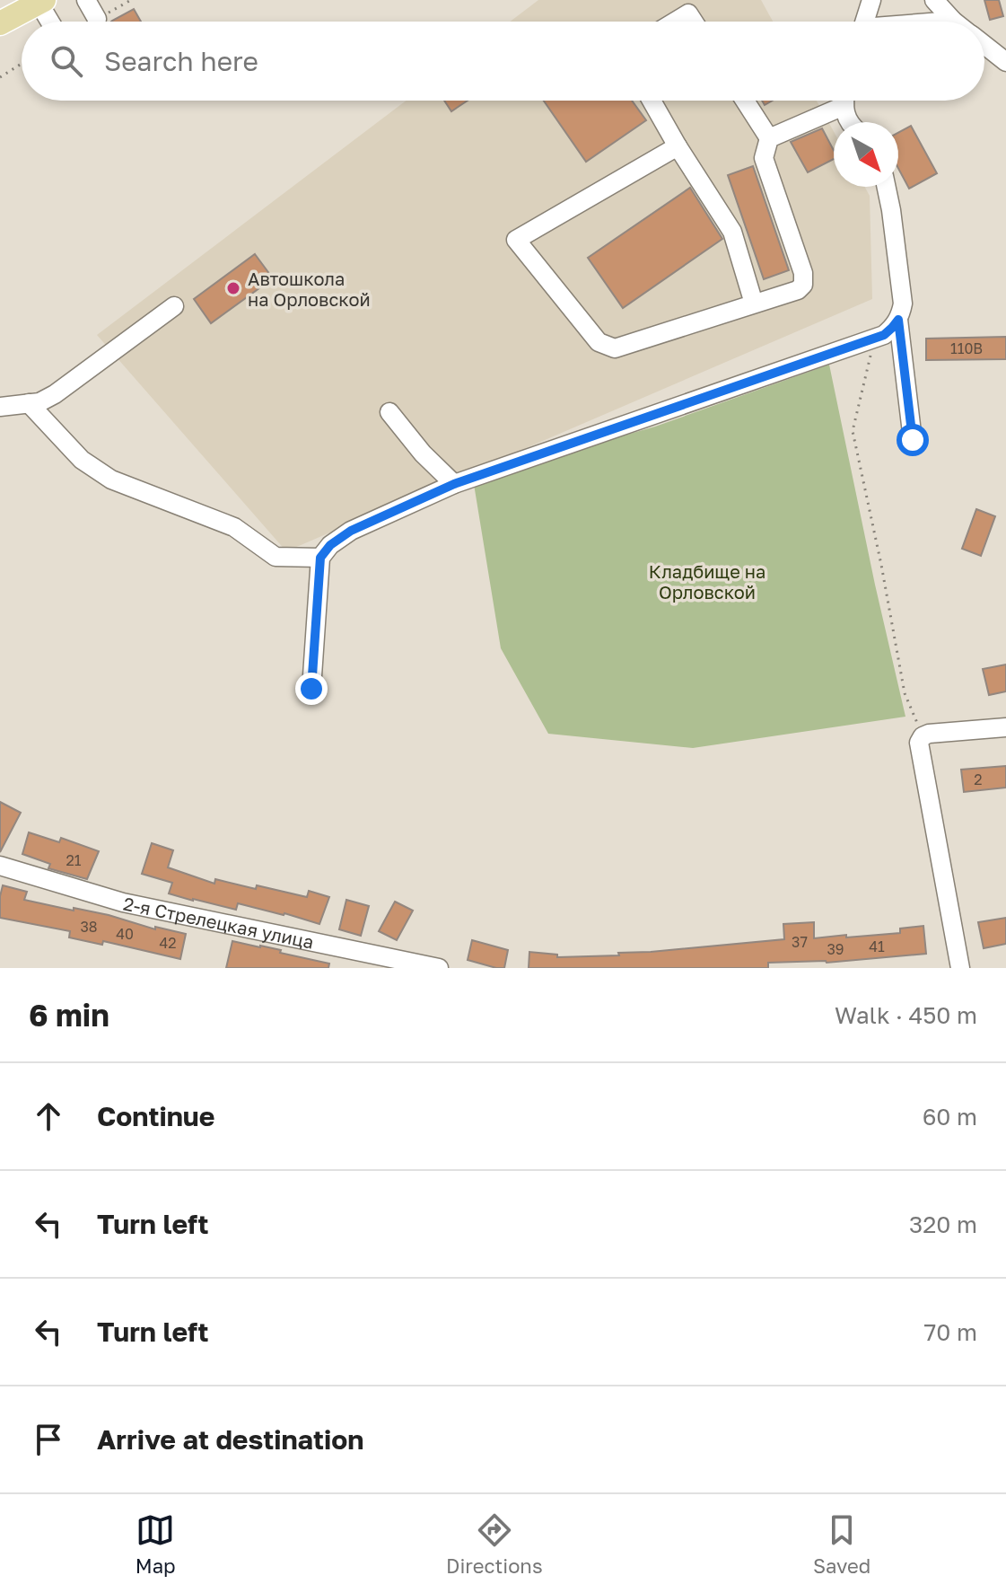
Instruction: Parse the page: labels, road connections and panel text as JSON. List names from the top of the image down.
{
  "streets": {
    "street": ["2-я Стрелецкая улица"]
  },
  "parks": ["Кладбище на Орловской"],
  "places": ["Автошкола на Орловской"],
  "house_numbers": [
    "110В",
    "2",
    "21",
    "38",
    "40",
    "37",
    "42",
    "41",
    "39"
  ],
  "north": "bottom right",
  "page": {
    "search": "Search here",
    "heading": ["6 min", "Walk · 450 m"],
    "list": [
      ["Continue", "60 m"],
      ["Turn left", "320 m"],
      ["Turn left", "70 m"],
      "Arrive at destination"
    ],
    "nav": ["Map", "Directions", "Saved"]
  }
}
